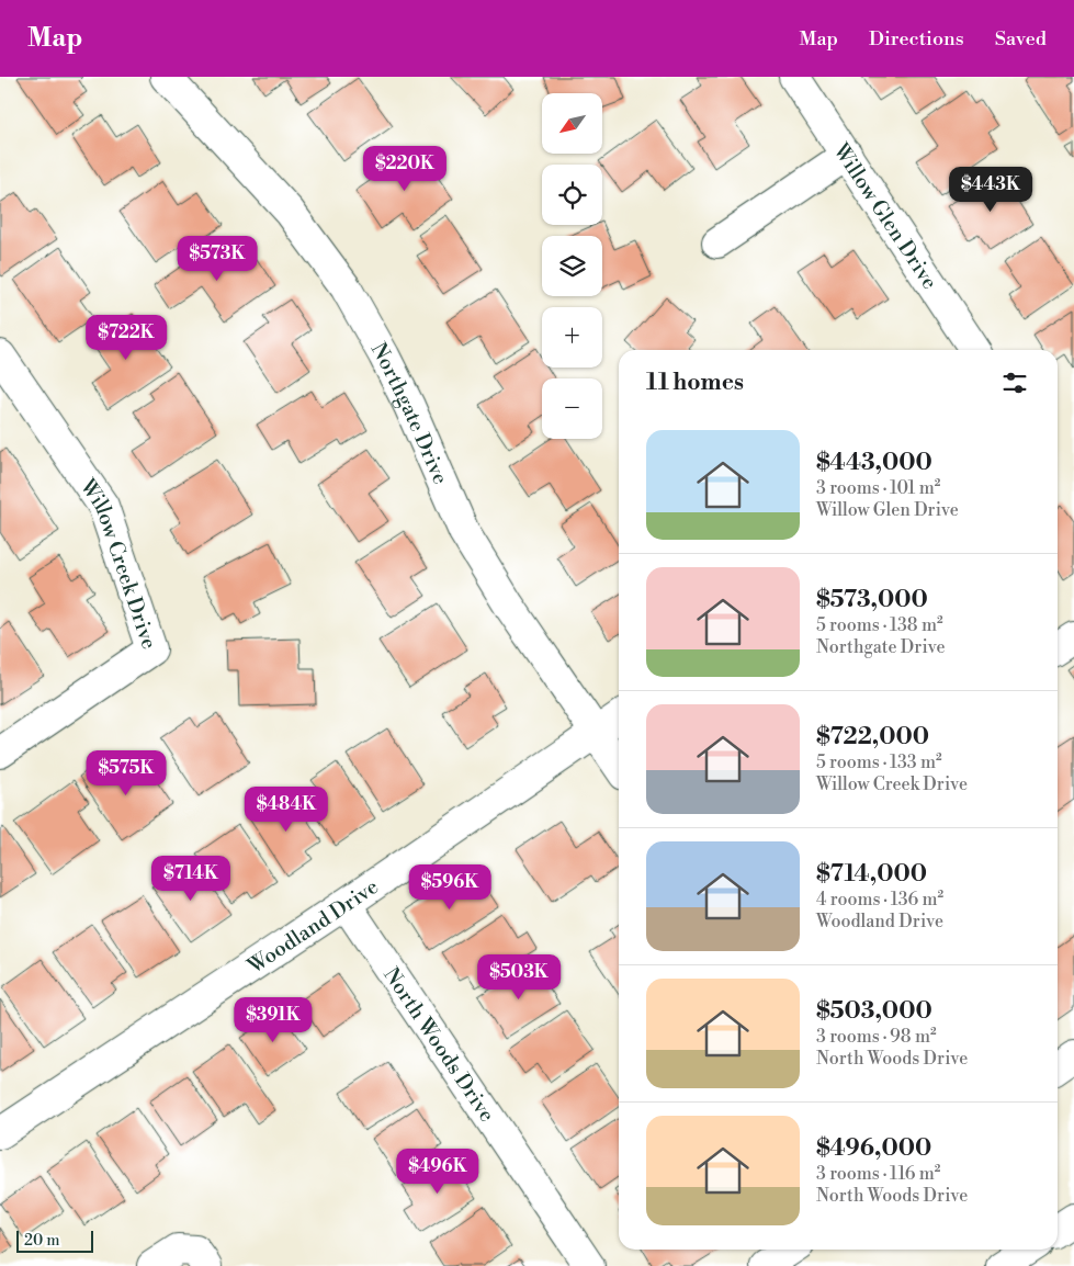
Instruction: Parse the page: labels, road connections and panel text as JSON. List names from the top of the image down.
{
  "streets": {
    "main road": [
      "Willow Glen Drive",
      "Northgate Drive",
      "Willow Creek Drive",
      "Woodland Drive",
      "North Woods Drive"
    ]
  },
  "crossings": [
    ["Northgate Drive", "Woodland Drive"],
    ["Woodland Drive", "North Woods Drive"]
  ],
  "scale_bar": "20 m",
  "north": "bottom left",
  "page": {
    "header": "Map",
    "nav": ["Map", "Directions", "Saved"],
    "map_buttons": ["+", "−"],
    "price": [
      "$220K",
      "$443K",
      "$573K",
      "$722K",
      "$575K",
      "$484K",
      "$714K",
      "$596K",
      "$503K",
      "$391K",
      "$496K"
    ],
    "heading": "11 homes",
    "list": [
      {
        "name": "$443,000",
        "note": "3 rooms · 101 m² · Willow Glen Drive"
      },
      {
        "name": "$573,000",
        "note": "5 rooms · 138 m² · Northgate Drive"
      },
      {
        "name": "$722,000",
        "note": "5 rooms · 133 m² · Willow Creek Drive"
      },
      {
        "name": "$714,000",
        "note": "4 rooms · 136 m² · Woodland Drive"
      },
      {
        "name": "$503,000",
        "note": "3 rooms · 98 m² · North Woods Drive"
      },
      {
        "name": "$496,000",
        "note": "3 rooms · 116 m² · North Woods Drive"
      }
    ],
    "scale": "20 m"
  }
}
